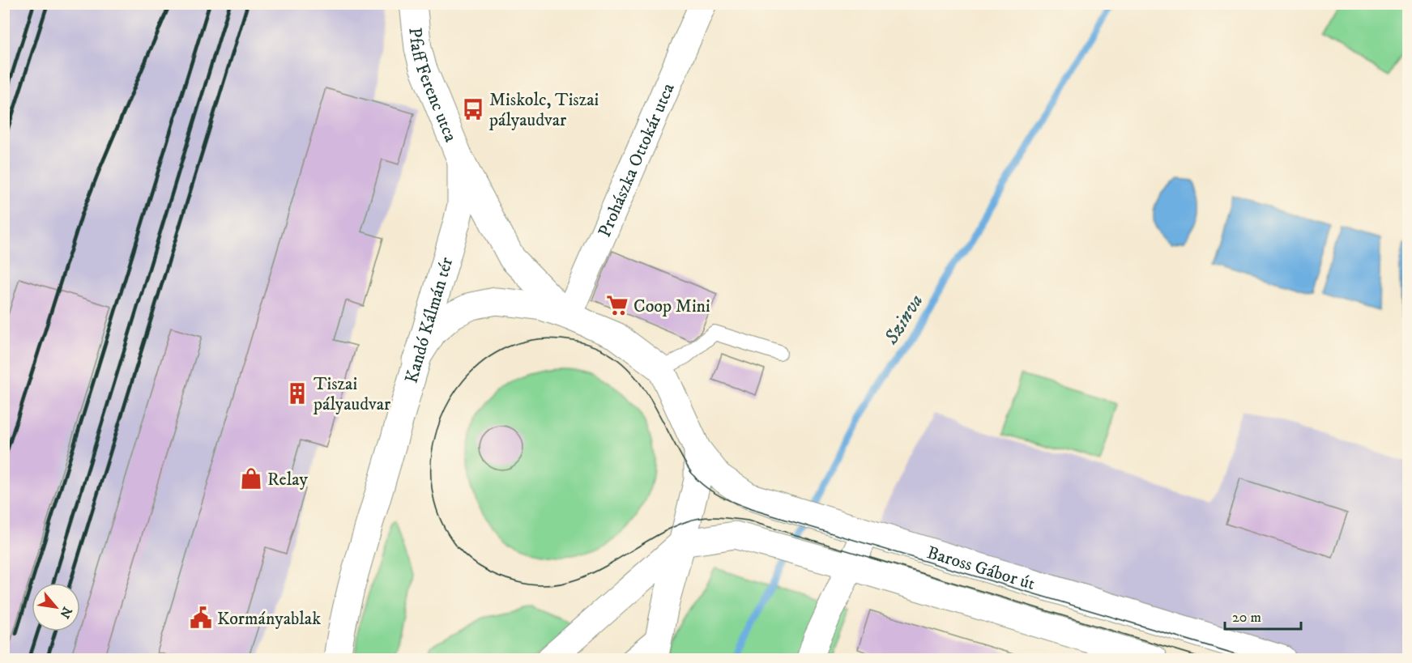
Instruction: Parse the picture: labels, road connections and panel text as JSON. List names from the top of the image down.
{
  "streets": {
    "street": [
      "Pfaff Ferenc utca",
      "Prohászka Ottokár utca",
      "Kandó Kálmán tér",
      "Baross Gábor út"
    ]
  },
  "crossings": [
    ["Pfaff Ferenc utca", "Kandó Kálmán tér"]
  ],
  "water": ["Szinva"],
  "places": {
    "bus stop": ["Miskolc, Tiszai pályaudvar"],
    "supermarket": ["Coop Mini"],
    "building": ["Tiszai pályaudvar"],
    "shop": ["Relay"],
    "public building": ["Kormányablak"]
  },
  "scale_bar": "20 m",
  "north": "bottom right"
}
